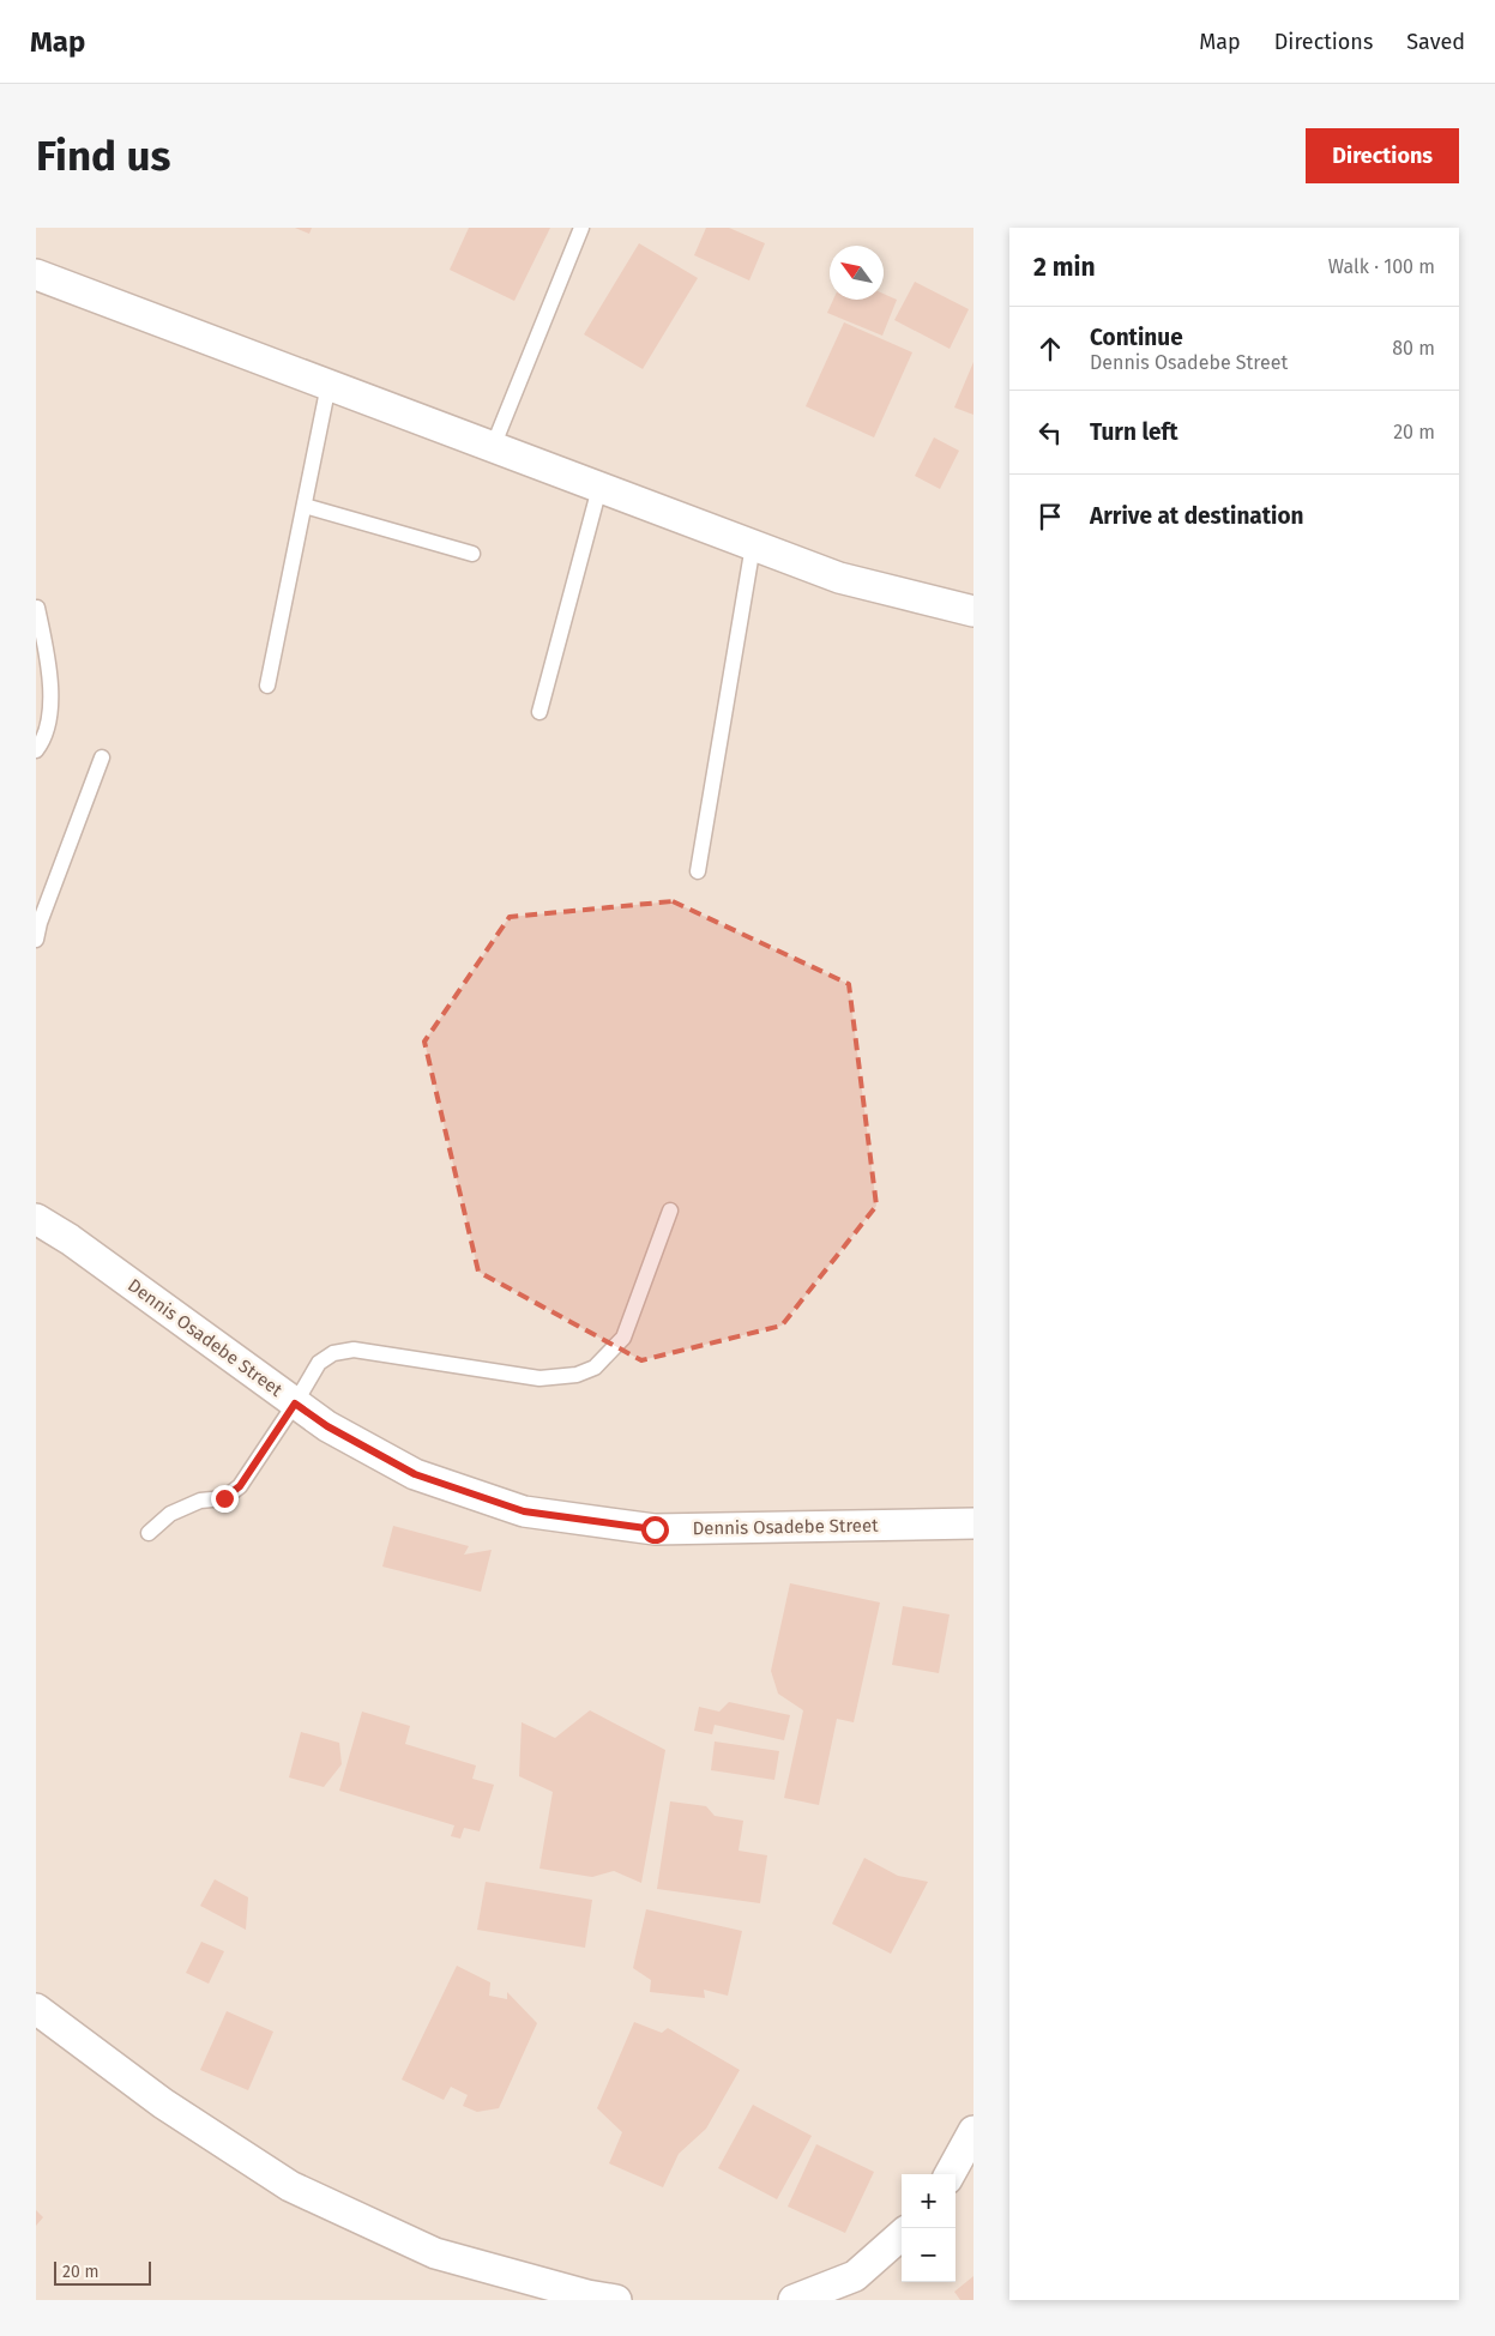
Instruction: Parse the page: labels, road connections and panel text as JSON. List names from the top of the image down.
{
  "streets": {
    "street": ["Dennis Osadebe Street"]
  },
  "scale_bar": "20 m",
  "north": "top left",
  "page": {
    "header": "Map",
    "nav": ["Map", "Directions", "Saved"],
    "buttons": "Directions",
    "title": "Find us",
    "heading": ["2 min", "Walk · 100 m"],
    "list": [
      ["Continue", "Dennis Osadebe Street", "80 m"],
      ["Turn left", "20 m"],
      "Arrive at destination"
    ],
    "map_buttons": ["+", "−"],
    "scale": "20 m"
  }
}
